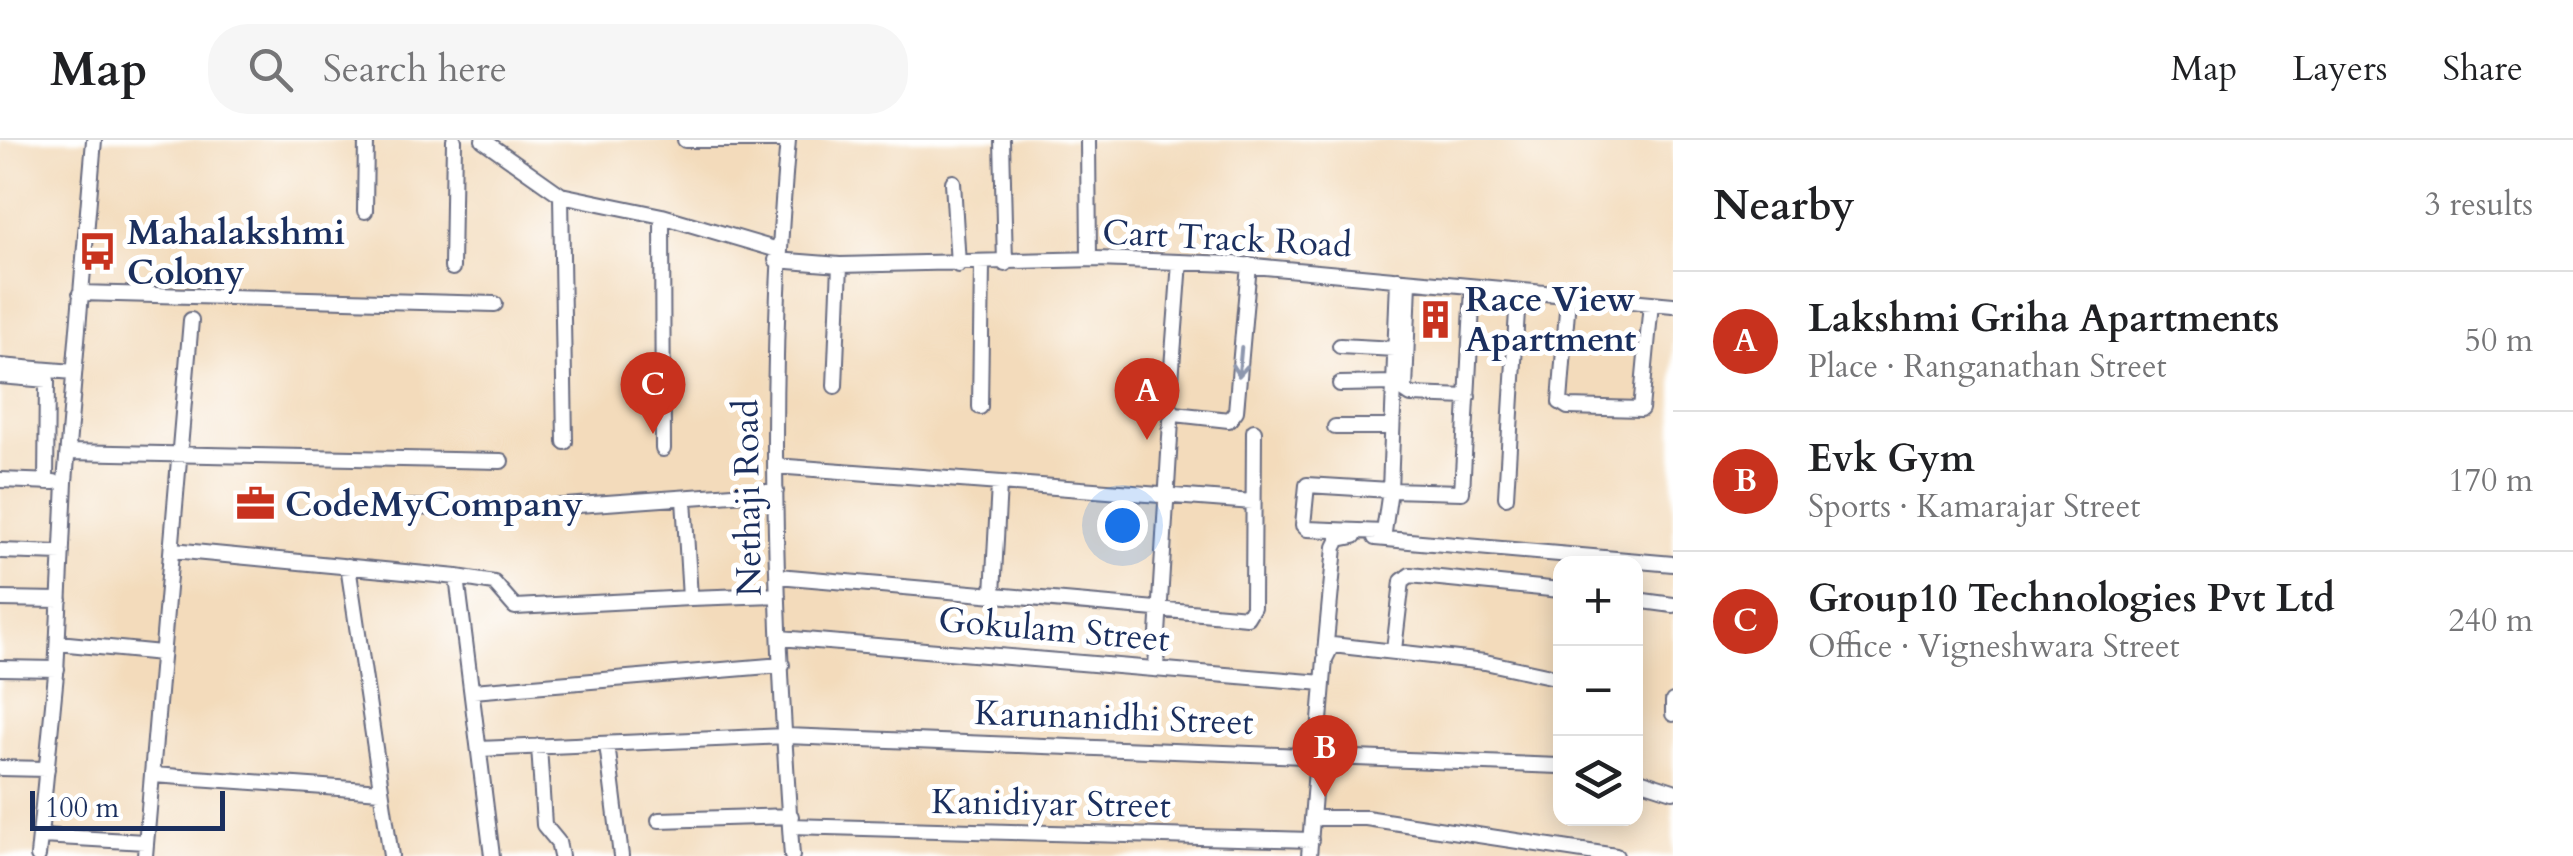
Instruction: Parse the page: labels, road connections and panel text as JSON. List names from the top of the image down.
{
  "streets": {
    "street": [
      "Cart Track Road",
      "Nethaji Road",
      "Gokulam Street",
      "Karunanidhi Street",
      "Kanidiyar Street"
    ]
  },
  "crossings": [
    ["Cart Track Road", "Nethaji Road"],
    ["Nethaji Road", "Gokulam Street"],
    ["Nethaji Road", "Karunanidhi Street"],
    ["Nethaji Road", "Kanidiyar Street"]
  ],
  "places": {
    "bus stop": ["Mahalakshmi Colony"],
    "building": ["Race View Apartment"],
    "office": ["CodeMyCompany"]
  },
  "scale_bar": "100 m",
  "page": {
    "header": "Map",
    "search": "Search here",
    "nav": ["Map", "Layers", "Share"],
    "heading": ["Nearby", "3 results"],
    "list": [
      {
        "mark": "A",
        "name": "Lakshmi Griha Apartments",
        "note": "Place · Ranganathan Street",
        "value": "50 m"
      },
      {
        "mark": "B",
        "name": "Evk Gym",
        "note": "Sports · Kamarajar Street",
        "value": "170 m"
      },
      {
        "mark": "C",
        "name": "Group10 Technologies Pvt Ltd",
        "note": "Office · Vigneshwara Street",
        "value": "240 m"
      }
    ],
    "pins": ["C", "A", "B"],
    "map_buttons": ["+", "−"],
    "scale": "100 m"
  }
}
